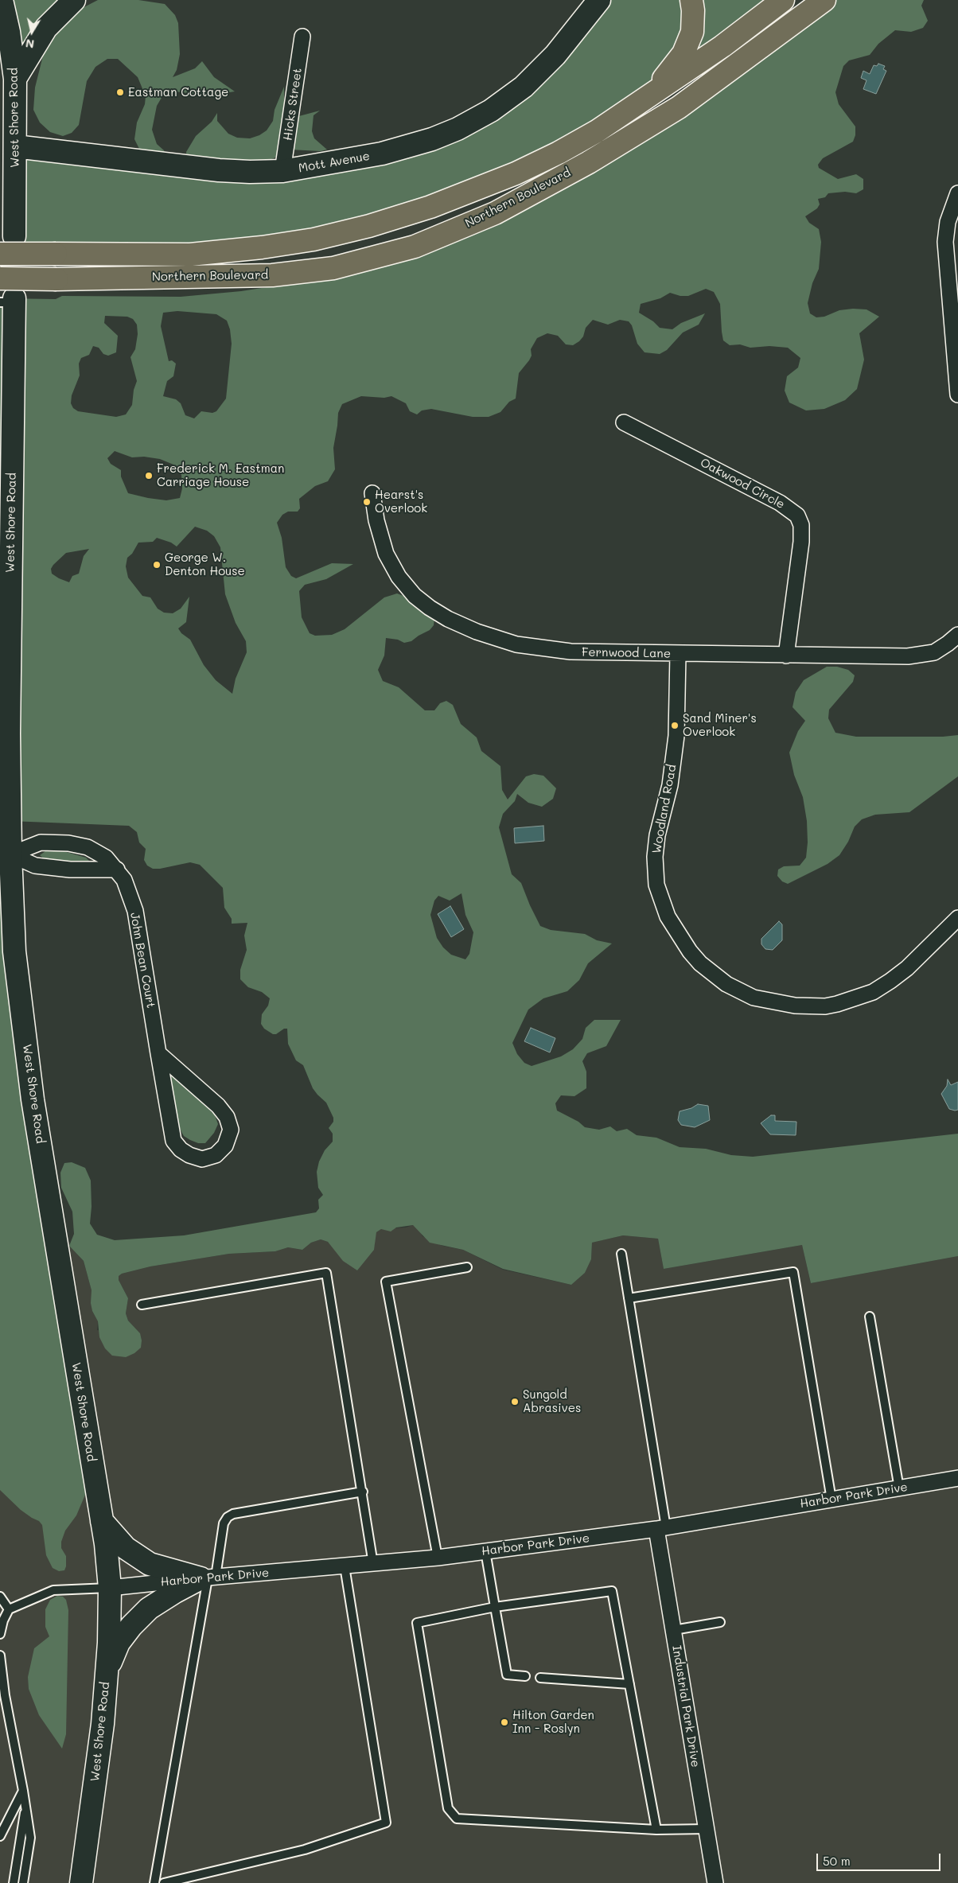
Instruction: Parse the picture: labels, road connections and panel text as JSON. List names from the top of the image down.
{
  "streets": {
    "main road": ["West Shore Road", "Mott Avenue", "Northern Boulevard"],
    "street": [
      "Hicks Street",
      "Oakwood Circle",
      "Fernwood Lane",
      "Woodland Road",
      "John Bean Court",
      "Harbor Park Drive",
      "Industrial Park Drive"
    ]
  },
  "crossings": [
    ["Hicks Street", "Mott Avenue"],
    ["West Shore Road", "Mott Avenue"],
    ["West Shore Road", "John Bean Court"],
    ["West Shore Road", "Harbor Park Drive"],
    ["Oakwood Circle", "Fernwood Lane"],
    ["Fernwood Lane", "Woodland Road"],
    ["Harbor Park Drive", "Industrial Park Drive"]
  ],
  "places": [
    "Eastman Cottage",
    "Frederick M. Eastman Carriage House",
    "Hearst's Overlook",
    "George W. Denton House",
    "Sand Miner's Overlook",
    "Sungold Abrasives",
    "Hilton Garden Inn - Roslyn"
  ],
  "scale_bar": "50 m",
  "north": "bottom"
}
